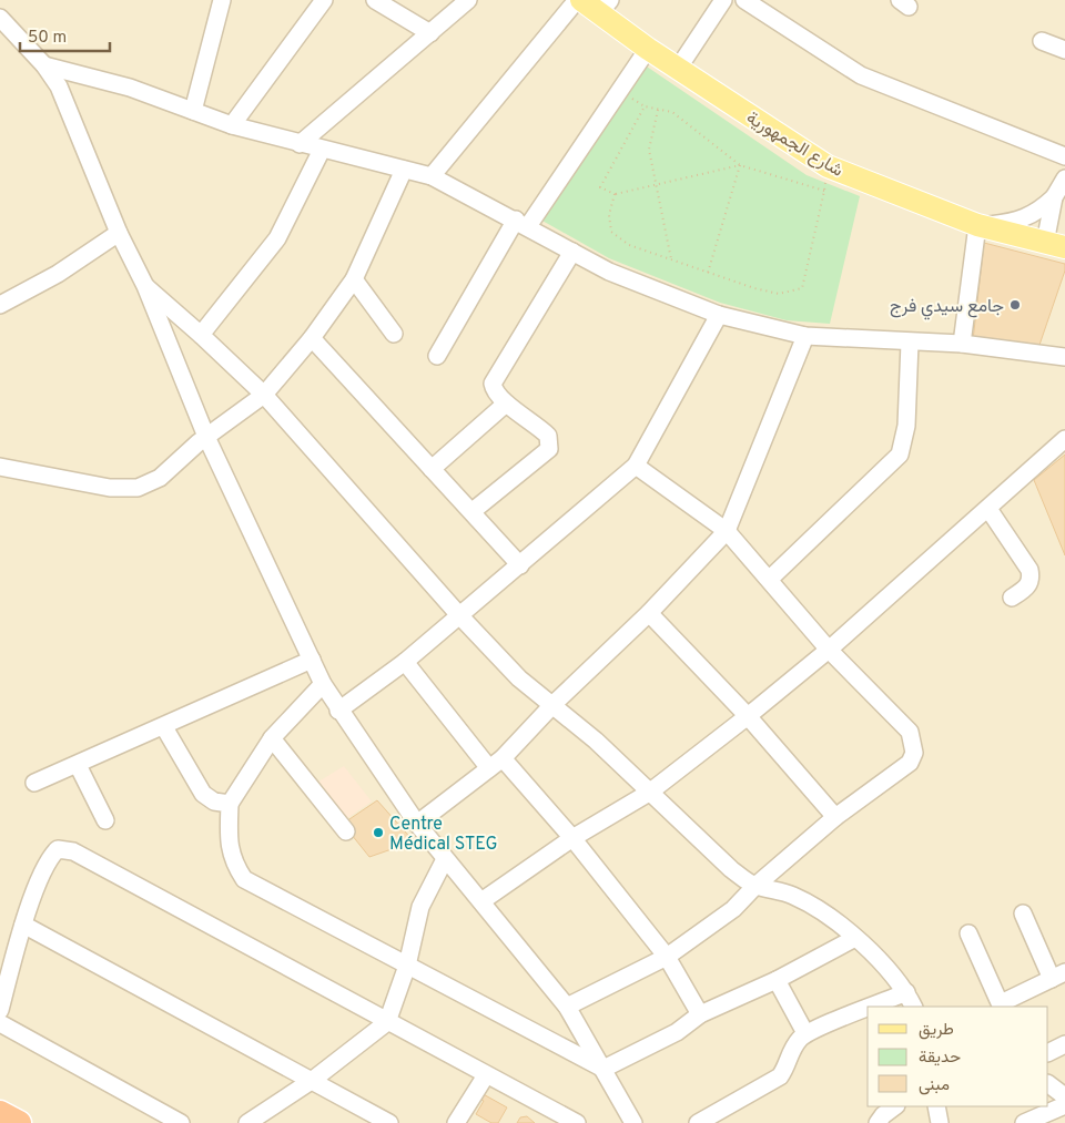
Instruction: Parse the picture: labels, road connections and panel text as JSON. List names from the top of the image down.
{
  "streets": {
    "main road": ["شارع الجمهورية"]
  },
  "places": ["جامع سيدي فرج", "Centre Médical STEG"],
  "legend": ["طريق", "حديقة", "مبنى"],
  "scale_bar": "50 m"
}
